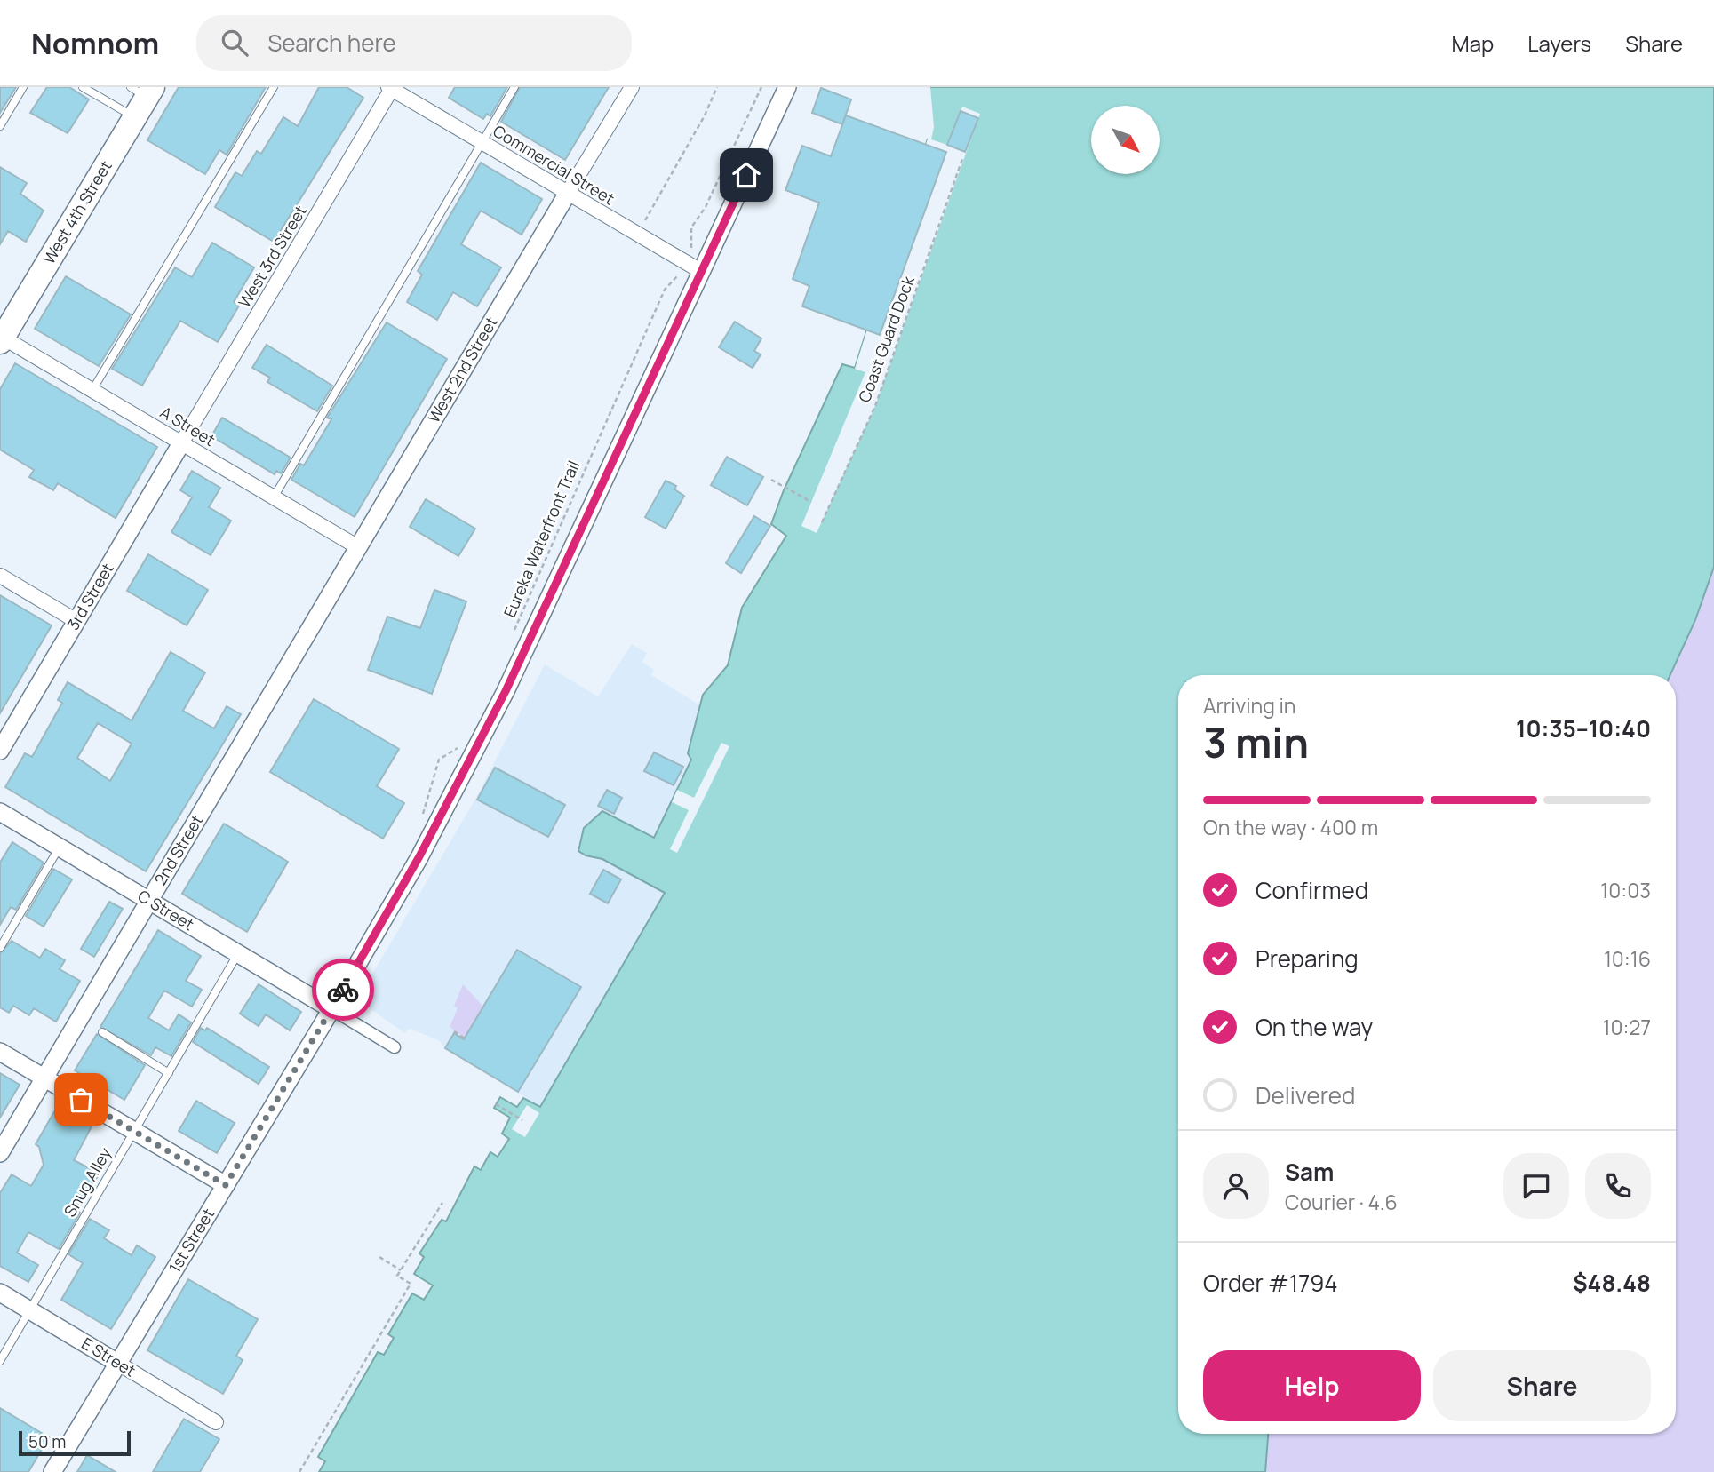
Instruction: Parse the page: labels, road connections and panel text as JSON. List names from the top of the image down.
{
  "streets": {
    "highway": ["West 4th Street"],
    "street": [
      "Commercial Street",
      "West 3rd Street",
      "West 2nd Street",
      "A Street",
      "3rd Street",
      "2nd Street",
      "C Street",
      "1st Street",
      "E Street"
    ],
    "lane": ["Snug Alley"],
    "path": ["Coast Guard Dock", "Eureka Waterfront Trail"]
  },
  "crossings": [
    ["Commercial Street", "West 3rd Street"],
    ["Commercial Street", "West 2nd Street"],
    ["Commercial Street", "Eureka Waterfront Trail"],
    ["Commercial Street", "1st Street"],
    ["West 4th Street", "A Street"],
    ["West 3rd Street", "A Street"],
    ["West 3rd Street", "3rd Street"],
    ["West 2nd Street", "A Street"],
    ["West 2nd Street", "2nd Street"],
    ["A Street", "3rd Street"],
    ["A Street", "2nd Street"],
    ["2nd Street", "C Street"],
    ["C Street", "Snug Alley"],
    ["C Street", "1st Street"],
    ["Snug Alley", "E Street"],
    ["1st Street", "E Street"]
  ],
  "scale_bar": "50 m",
  "north": "bottom right",
  "page": {
    "header": "Nomnom",
    "search": "Search here",
    "nav": ["Map", "Layers", "Share"],
    "heading": ["3 min", "Arriving in", "10:35–10:40"],
    "panel": [
      "Sam",
      "Courier · 4.6",
      "Order #1794",
      "$48.48"
    ],
    "bar": "On the way · 400 m",
    "list": [
      ["Confirmed", "10:03"],
      ["Preparing", "10:16"],
      ["On the way", "10:27"],
      "Delivered"
    ],
    "buttons": ["Help", "Share"],
    "scale": "50 m"
  }
}
